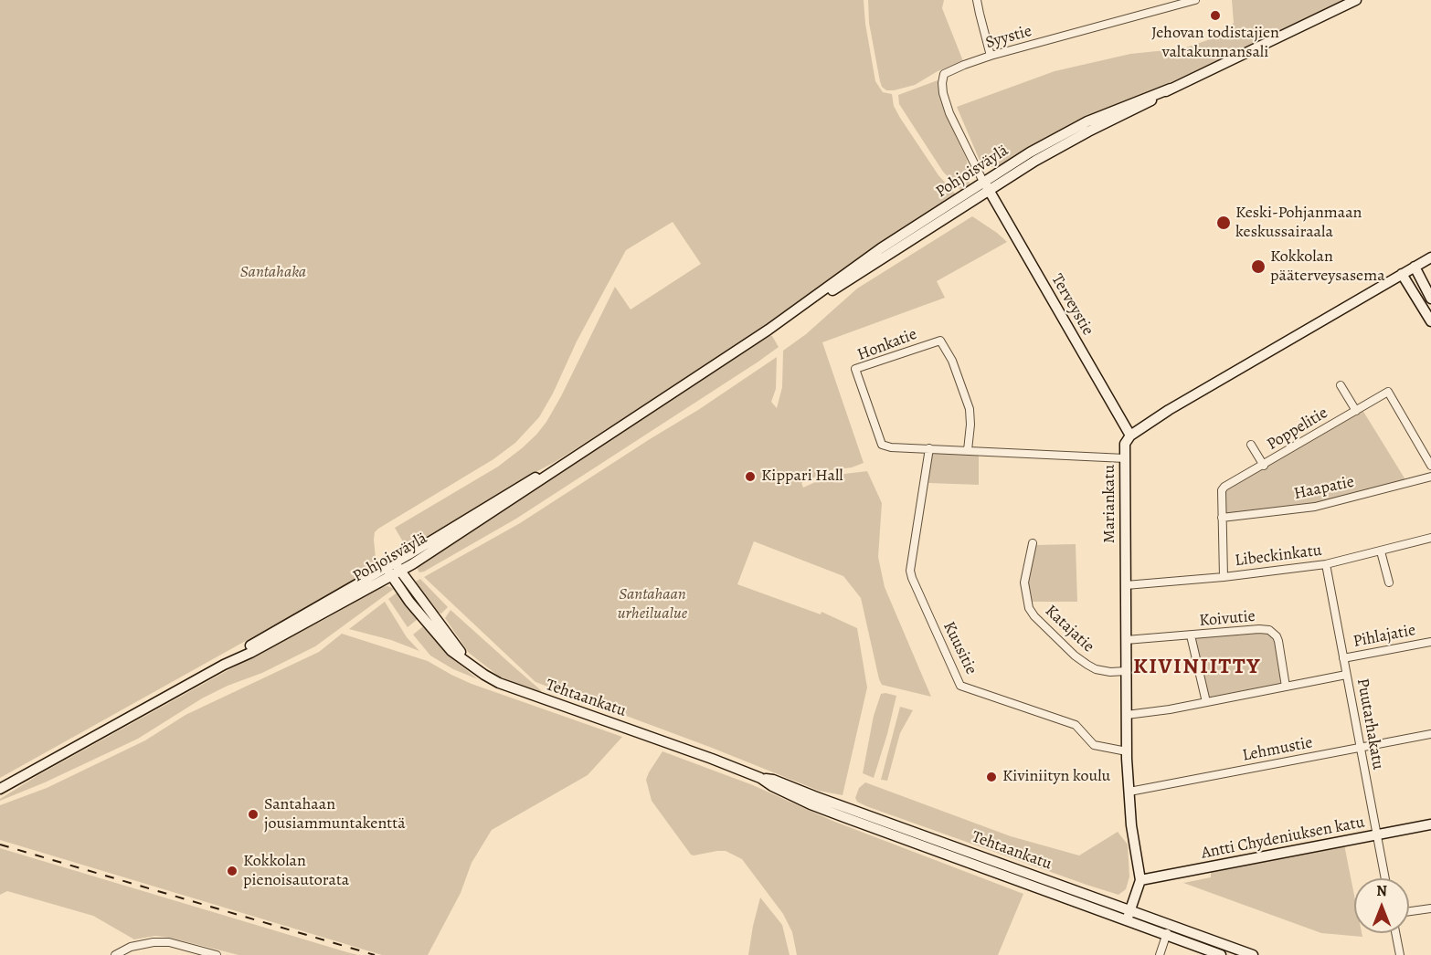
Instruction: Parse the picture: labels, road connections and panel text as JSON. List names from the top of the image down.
{
  "streets": {
    "main road": [
      "Pohjoisväylä",
      "Terveystie",
      "Mariankatu",
      "Tehtaankatu",
      "Antti Chydeniuksen katu"
    ],
    "street": [
      "Syystie",
      "Honkatie",
      "Poppelitie",
      "Haapatie",
      "Libeckinkatu",
      "Koivutie",
      "Katajatie",
      "Pihlajatie",
      "Kuusitie",
      "Puutarhakatu",
      "Lehmustie"
    ]
  },
  "crossings": [
    ["Syystie", "Pohjoisväylä"],
    ["Syystie", "Terveystie"],
    ["Pohjoisväylä", "Terveystie"],
    ["Pohjoisväylä", "Tehtaankatu"],
    ["Terveystie", "Mariankatu"],
    ["Honkatie", "Mariankatu"],
    ["Honkatie", "Kuusitie"],
    ["Poppelitie", "Haapatie"],
    ["Poppelitie", "Libeckinkatu"],
    ["Mariankatu", "Libeckinkatu"],
    ["Mariankatu", "Koivutie"],
    ["Mariankatu", "Katajatie"],
    ["Mariankatu", "Kuusitie"],
    ["Mariankatu", "Tehtaankatu"],
    ["Mariankatu", "Lehmustie"],
    ["Mariankatu", "Antti Chydeniuksen katu"],
    ["Libeckinkatu", "Puutarhakatu"],
    ["Pihlajatie", "Puutarhakatu"],
    ["Puutarhakatu", "Lehmustie"],
    ["Puutarhakatu", "Antti Chydeniuksen katu"]
  ],
  "districts": ["KIVINIITTY"],
  "parks": ["Santahaka", "Santahaan urheilualue"],
  "places": [
    "Jehovan todistajien valtakunnansali",
    "Keski-Pohjanmaan keskussairaala",
    "Kokkolan pääterveysasema",
    "Kippari Hall",
    "Kiviniityn koulu",
    "Santahaan jousiammuntakenttä",
    "Kokkolan pienoisautorata"
  ],
  "north": "top"
}
